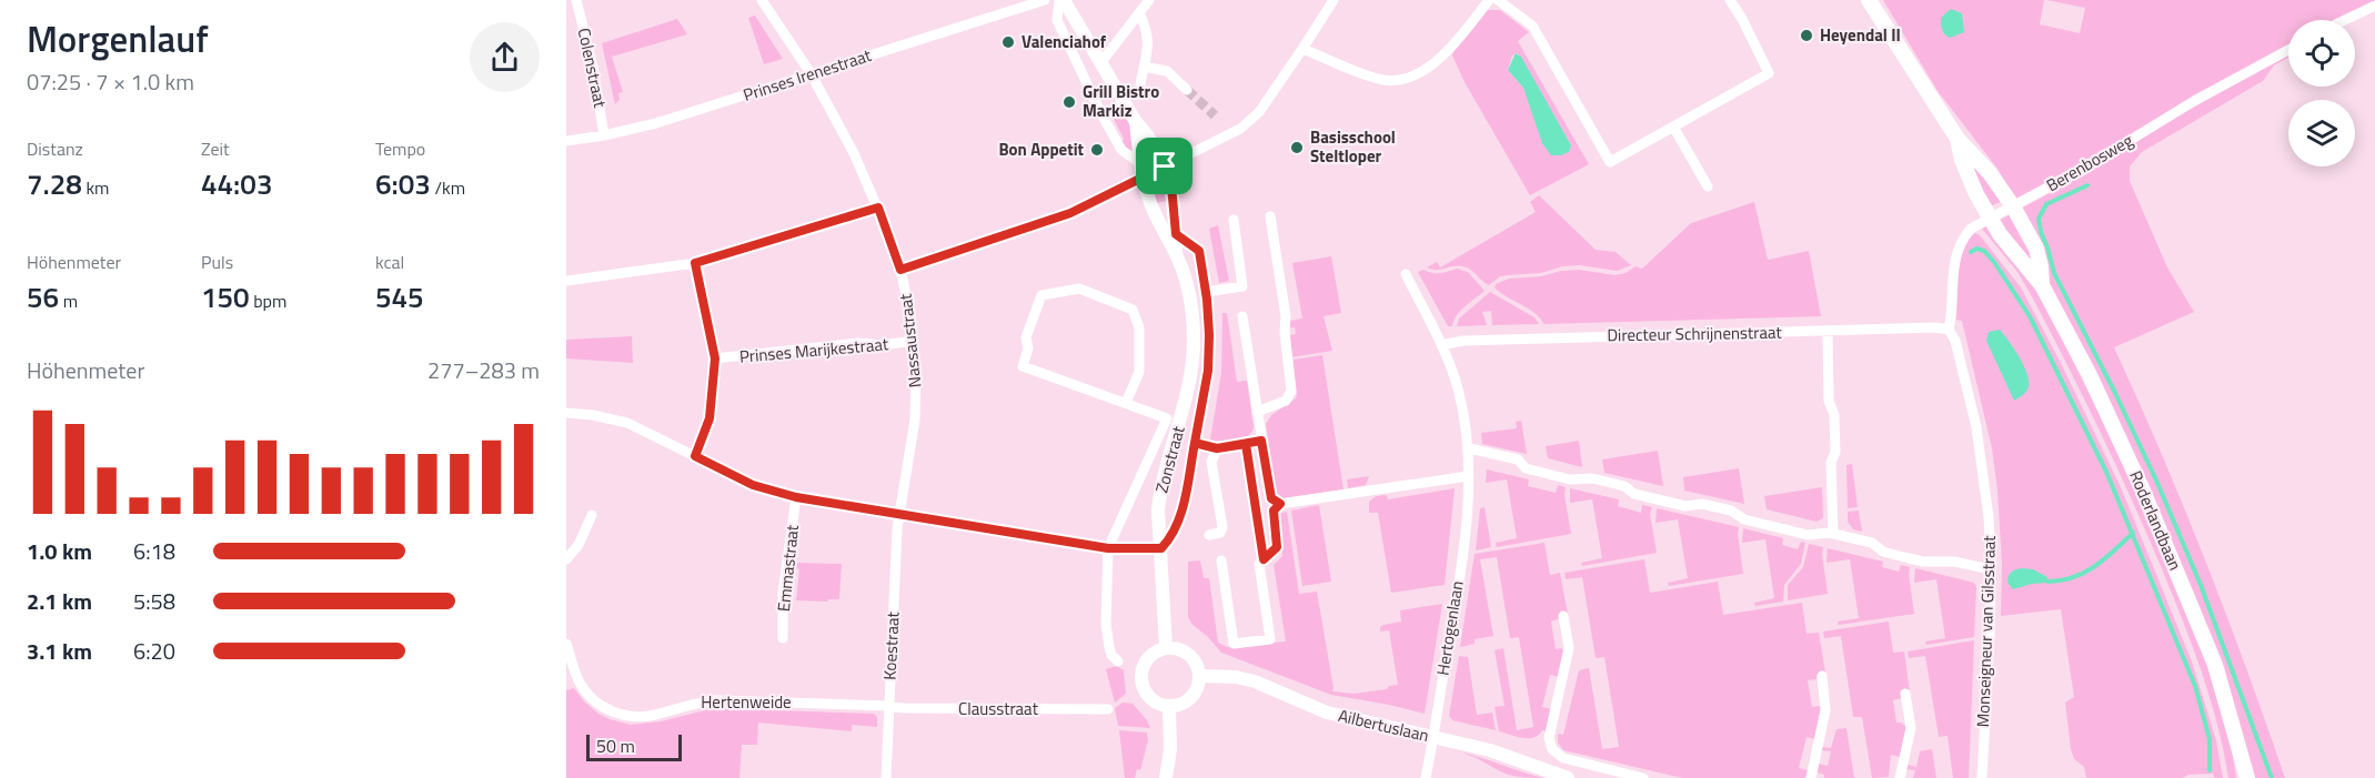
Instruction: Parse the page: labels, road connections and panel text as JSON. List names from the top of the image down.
{
  "streets": {
    "main road": ["Roderlandbaan"],
    "street": [
      "Colenstraat",
      "Prinses Irenestraat",
      "Berenbosweg",
      "Directeur Schrijnenstraat",
      "Nassaustraat",
      "Prinses Marijkestraat",
      "Zonstraat",
      "Emmastraat",
      "Hertogenlaan",
      "Monseigneur van Gilsstraat",
      "Koestraat",
      "Hertenweide",
      "Clausstraat",
      "Ailbertuslaan"
    ]
  },
  "crossings": [
    ["Colenstraat", "Prinses Irenestraat"],
    ["Prinses Irenestraat", "Nassaustraat"],
    ["Berenbosweg", "Directeur Schrijnenstraat"],
    ["Berenbosweg", "Roderlandbaan"],
    ["Berenbosweg", "Monseigneur van Gilsstraat"],
    ["Directeur Schrijnenstraat", "Hertogenlaan"],
    ["Directeur Schrijnenstraat", "Monseigneur van Gilsstraat"],
    ["Nassaustraat", "Prinses Marijkestraat"],
    ["Nassaustraat", "Koestraat"],
    ["Zonstraat", "Ailbertuslaan"],
    ["Hertogenlaan", "Ailbertuslaan"],
    ["Koestraat", "Hertenweide"],
    ["Koestraat", "Clausstraat"],
    ["Hertenweide", "Clausstraat"]
  ],
  "places": [
    "Heyendal II",
    "Valenciahof",
    "Grill Bistro Markiz",
    "Basisschool Steltloper",
    "Bon Appetit"
  ],
  "scale_bar": "50 m",
  "page": {
    "heading": ["Morgenlauf", "07:25 · 7 × 1.0 km"],
    "stats": [
      ["Distanz", "7.28 km"],
      ["Zeit", "44:03"],
      ["Tempo", "6:03 /km"],
      ["Höhenmeter", "56 m"],
      ["Puls", "150 bpm"],
      ["kcal", "545"]
    ],
    "chart": ["Höhenmeter", "277–283 m"],
    "list": [
      {
        "name": "1.0 km",
        "note": "6:18"
      },
      {
        "name": "2.1 km",
        "note": "5:58"
      },
      {
        "name": "3.1 km",
        "note": "6:20"
      }
    ],
    "scale": "50 m"
  }
}
